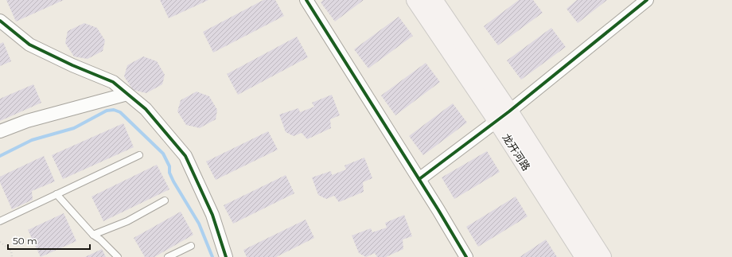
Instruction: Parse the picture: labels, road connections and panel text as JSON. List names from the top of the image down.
{
  "streets": {
    "main road": ["龙开河路"]
  },
  "scale_bar": "50 m"
}
